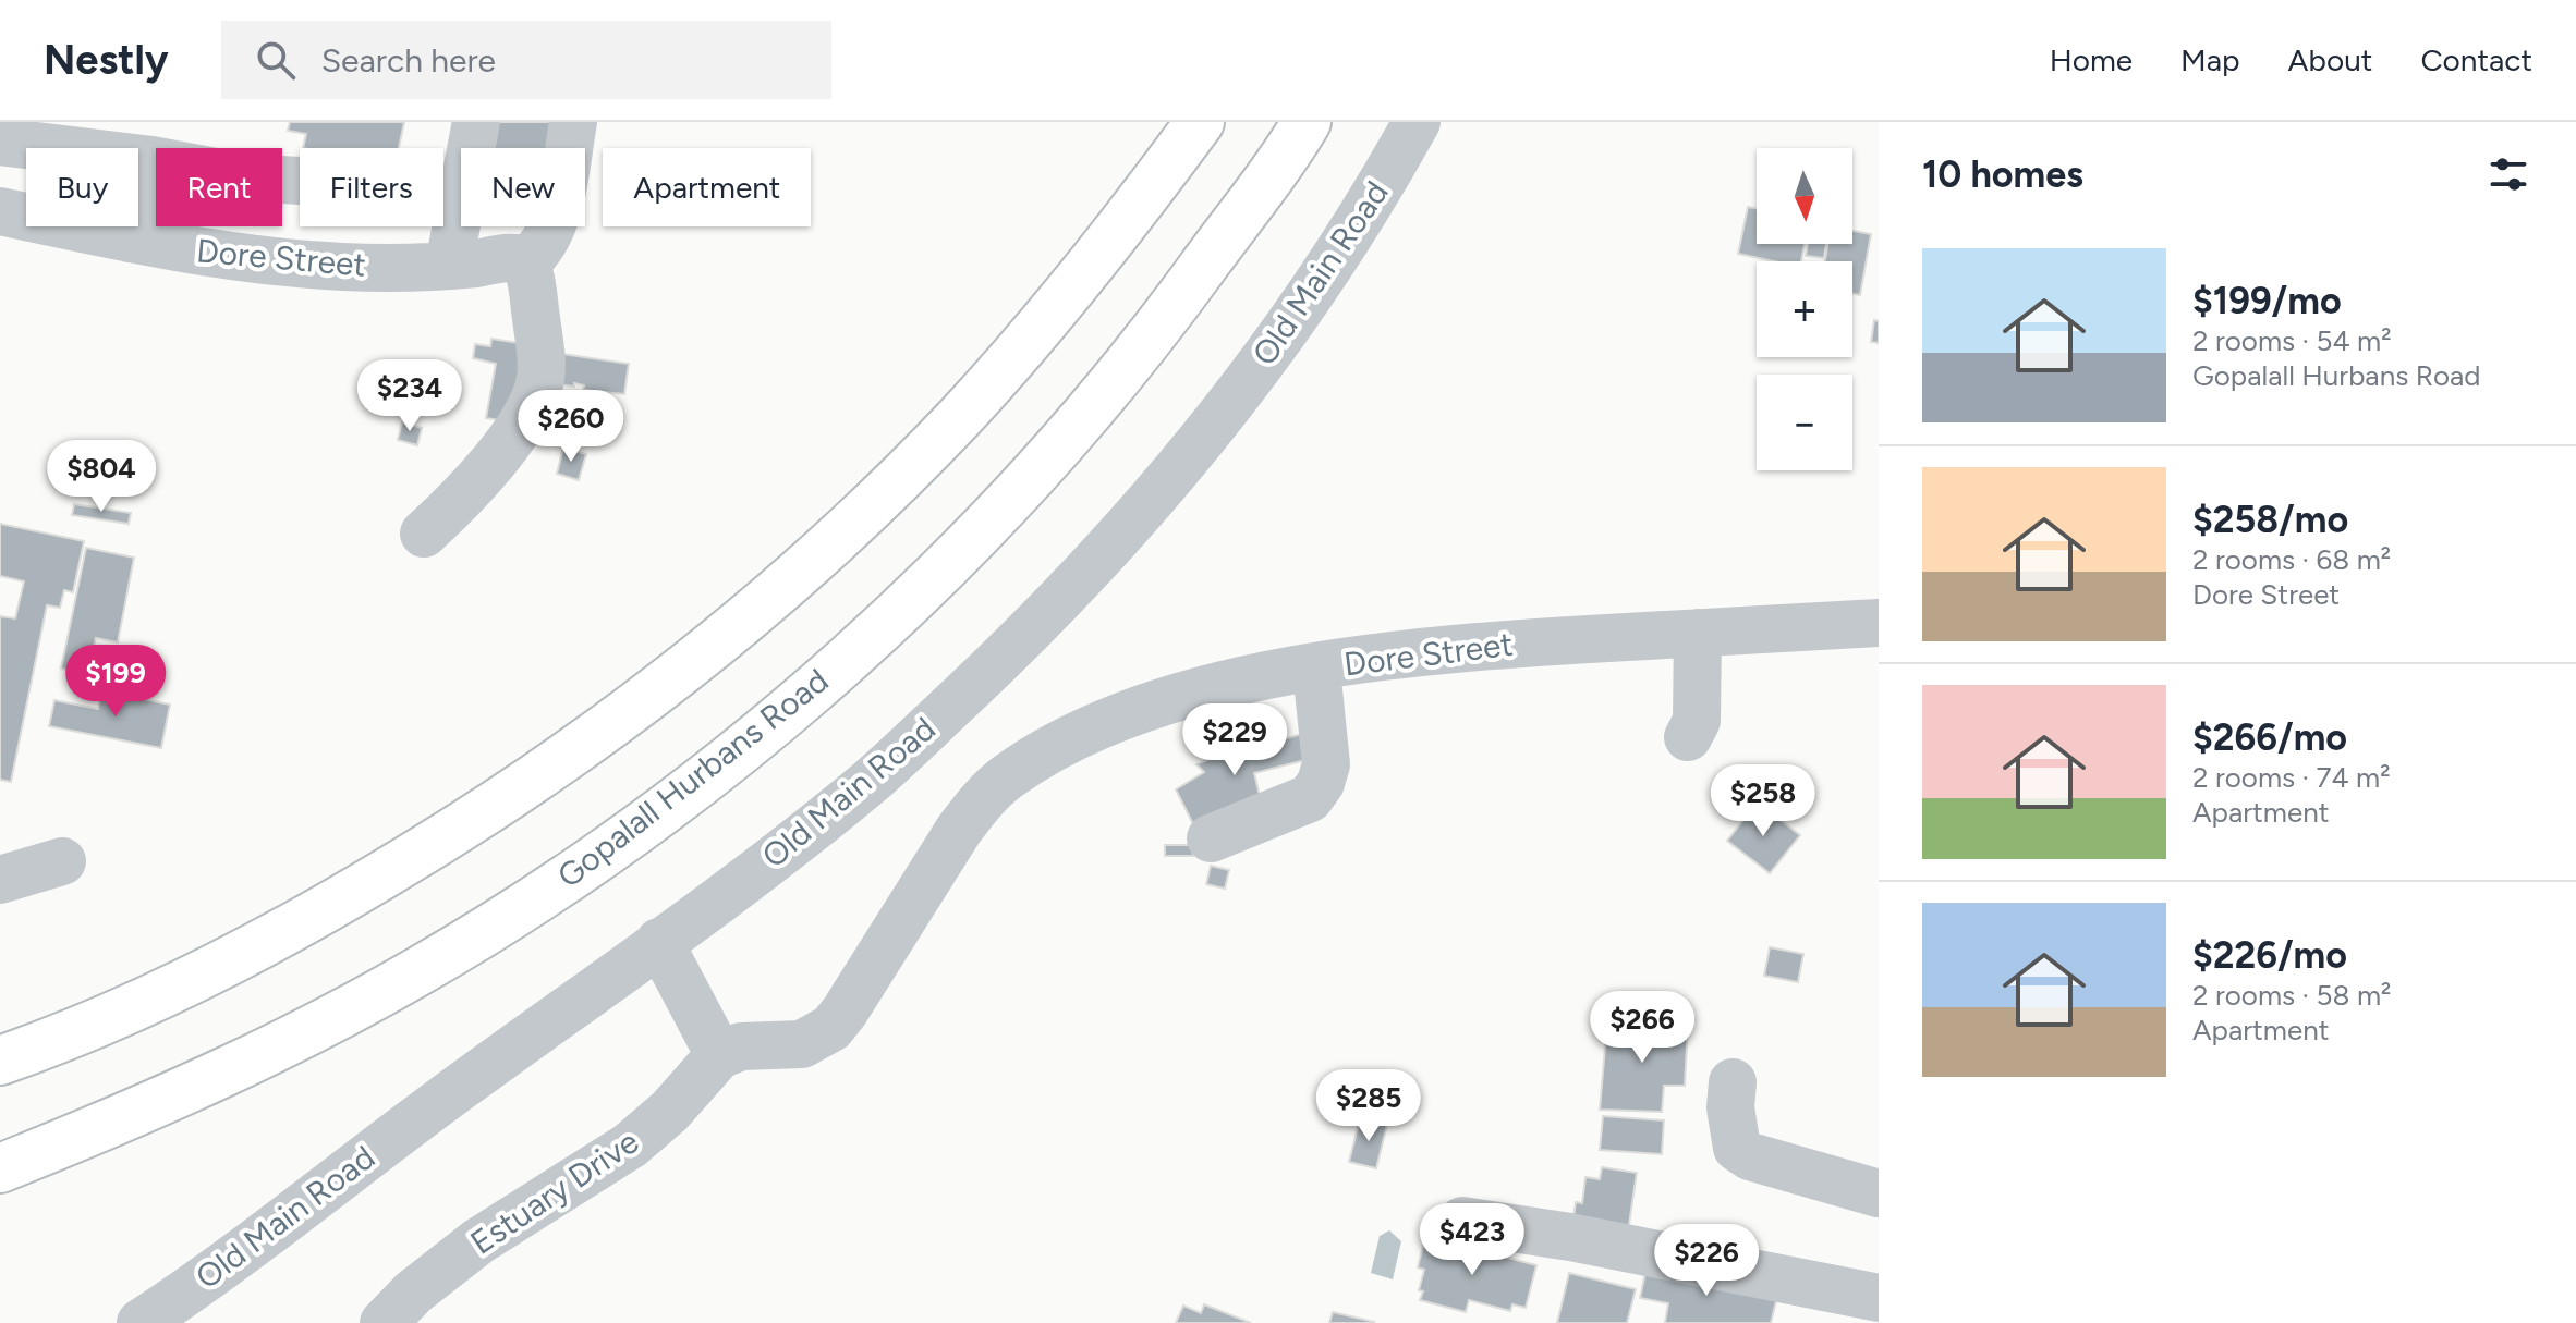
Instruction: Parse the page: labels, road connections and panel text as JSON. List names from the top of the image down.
{
  "streets": {
    "main road": ["Gopalall Hurbans Road"],
    "street": ["Dore Street", "Old Main Road", "Estuary Drive"]
  },
  "crossings": [
    ["Dore Street", "Estuary Drive"]
  ],
  "north": "bottom",
  "page": {
    "header": "Nestly",
    "search": "Search here",
    "nav": [
      "Home",
      "Map",
      "About",
      "Contact"
    ],
    "heading": "10 homes",
    "map_buttons": ["+", "−"],
    "chip": [
      "Buy",
      "Rent",
      "Filters",
      "New",
      "Apartment"
    ],
    "list": [
      {
        "name": "$199/mo",
        "note": "2 rooms · 54 m² · Gopalall Hurbans Road"
      },
      {
        "name": "$258/mo",
        "note": "2 rooms · 68 m² · Dore Street"
      },
      {
        "name": "$266/mo",
        "note": "2 rooms · 74 m² · Apartment"
      },
      {
        "name": "$226/mo",
        "note": "2 rooms · 58 m² · Apartment"
      }
    ],
    "price": [
      "$234",
      "$260",
      "$804",
      "$199",
      "$229",
      "$258",
      "$266",
      "$285",
      "$423",
      "$226"
    ]
  }
}
